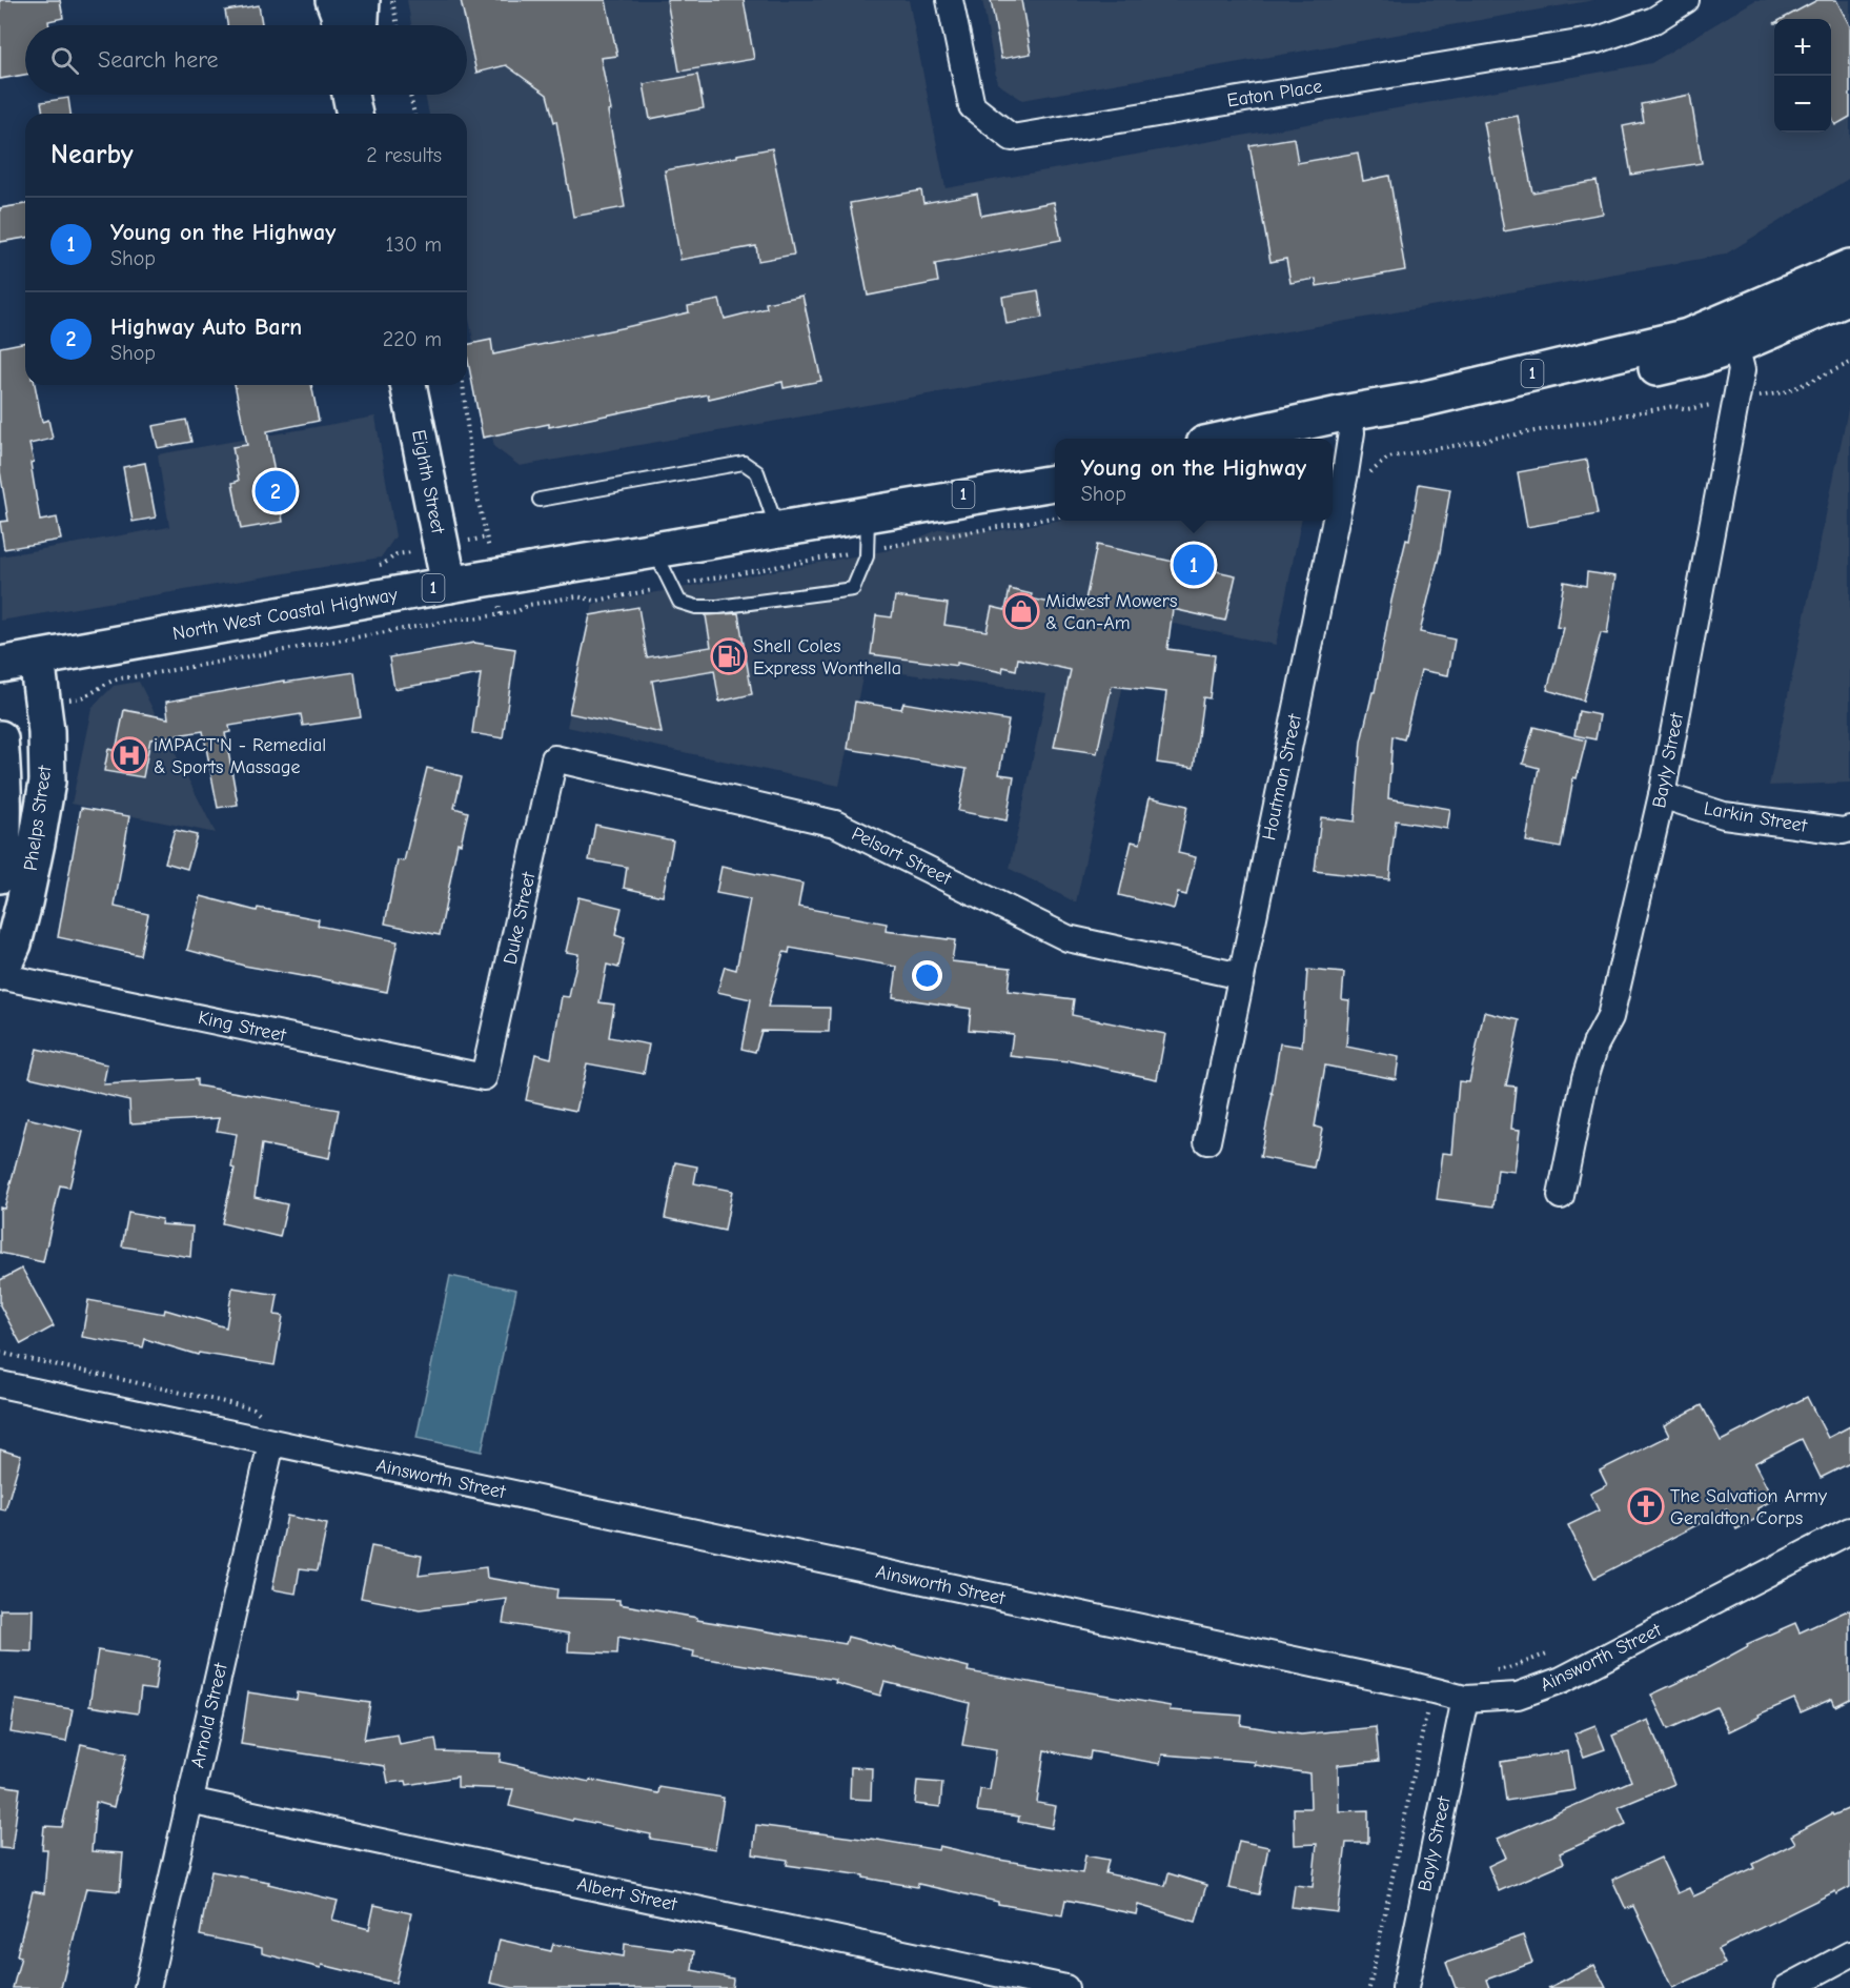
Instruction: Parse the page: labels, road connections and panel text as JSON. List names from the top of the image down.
{
  "streets": {
    "main road": [
      "1",
      "Eighth Street",
      "North West Coastal Highway",
      "Phelps Street"
    ],
    "street": [
      "Eaton Place",
      "Bayly Street",
      "Houtman Street",
      "Larkin Street",
      "Pelsart Street",
      "Duke Street",
      "King Street",
      "Ainsworth Street",
      "Arnold Street",
      "Albert Street"
    ]
  },
  "crossings": [
    ["1", "Bayly Street"],
    ["1", "Houtman Street"],
    ["Eighth Street", "North West Coastal Highway"],
    ["North West Coastal Highway", "Phelps Street"],
    ["Bayly Street", "Larkin Street"],
    ["Bayly Street", "Ainsworth Street"],
    ["Houtman Street", "Pelsart Street"],
    ["Phelps Street", "King Street"],
    ["Pelsart Street", "Duke Street"],
    ["Duke Street", "King Street"],
    ["Ainsworth Street", "Arnold Street"],
    ["Arnold Street", "Albert Street"]
  ],
  "places": {
    "shop": ["Midwest Mowers & Can-Am"],
    "fuel station": ["Shell Coles Express Wonthella"],
    "hospital": ["iMPACT'N - Remedial & Sports Massage"],
    "church": ["The Salvation Army Geraldton Corps"]
  },
  "page": {
    "map_buttons": ["+", "−"],
    "search": "Search here",
    "heading": ["Nearby", "2 results"],
    "list": [
      {
        "mark": "1",
        "name": "Young on the Highway",
        "note": "Shop",
        "value": "130 m"
      },
      {
        "mark": "2",
        "name": "Highway Auto Barn",
        "note": "Shop",
        "value": "220 m"
      }
    ],
    "popup": ["Young on the Highway", "Shop"],
    "pins": ["2", "1"]
  }
}
